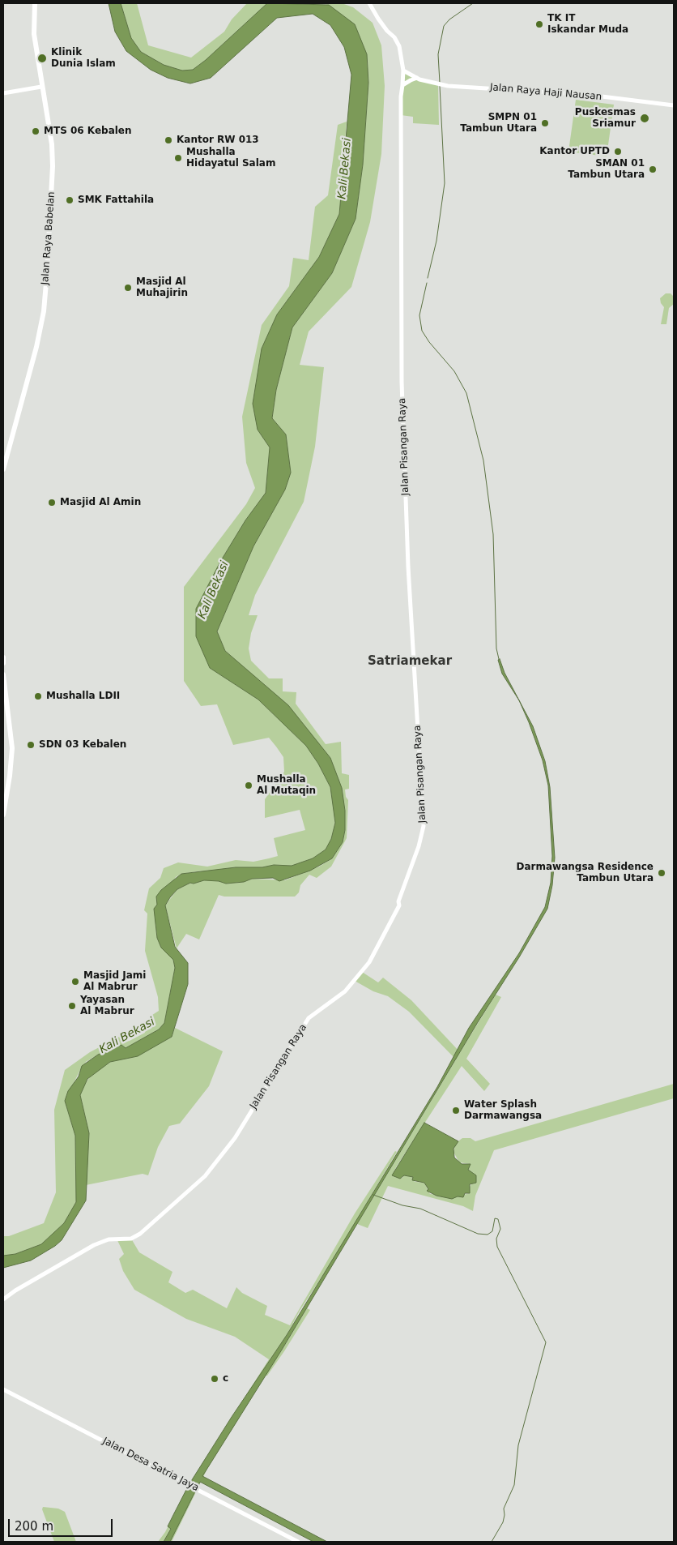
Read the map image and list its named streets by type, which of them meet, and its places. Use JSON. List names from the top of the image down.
{
  "streets": {
    "main road": ["Jalan Raya Babelan"],
    "street": ["Jalan Raya Haji Nausan", "Jalan Pisangan Raya", "Jalan Desa Satria Jaya"]
  },
  "crossings": [
    ["Jalan Raya Haji Nausan", "Jalan Pisangan Raya"]
  ],
  "districts": ["Satriamekar"],
  "water": ["Kali Bekasi"],
  "places": [
    "TK IT Iskandar Muda",
    "Klinik Dunia Islam",
    "Puskesmas Sriamur",
    "SMPN 01 Tambun Utara",
    "MTS 06 Kebalen",
    "Kantor RW 013",
    "Kantor UPTD",
    "Mushalla Hidayatul Salam",
    "SMAN 01 Tambun Utara",
    "SMK Fattahila",
    "Masjid Al Muhajirin",
    "Masjid Al Amin",
    "Mushalla LDII",
    "SDN 03 Kebalen",
    "Mushalla Al Mutaqin",
    "Darmawangsa Residence Tambun Utara",
    "Masjid Jami Al Mabrur",
    "Yayasan Al Mabrur",
    "Water Splash Darmawangsa",
    "c"
  ],
  "scale_bar": "200 m"
}
